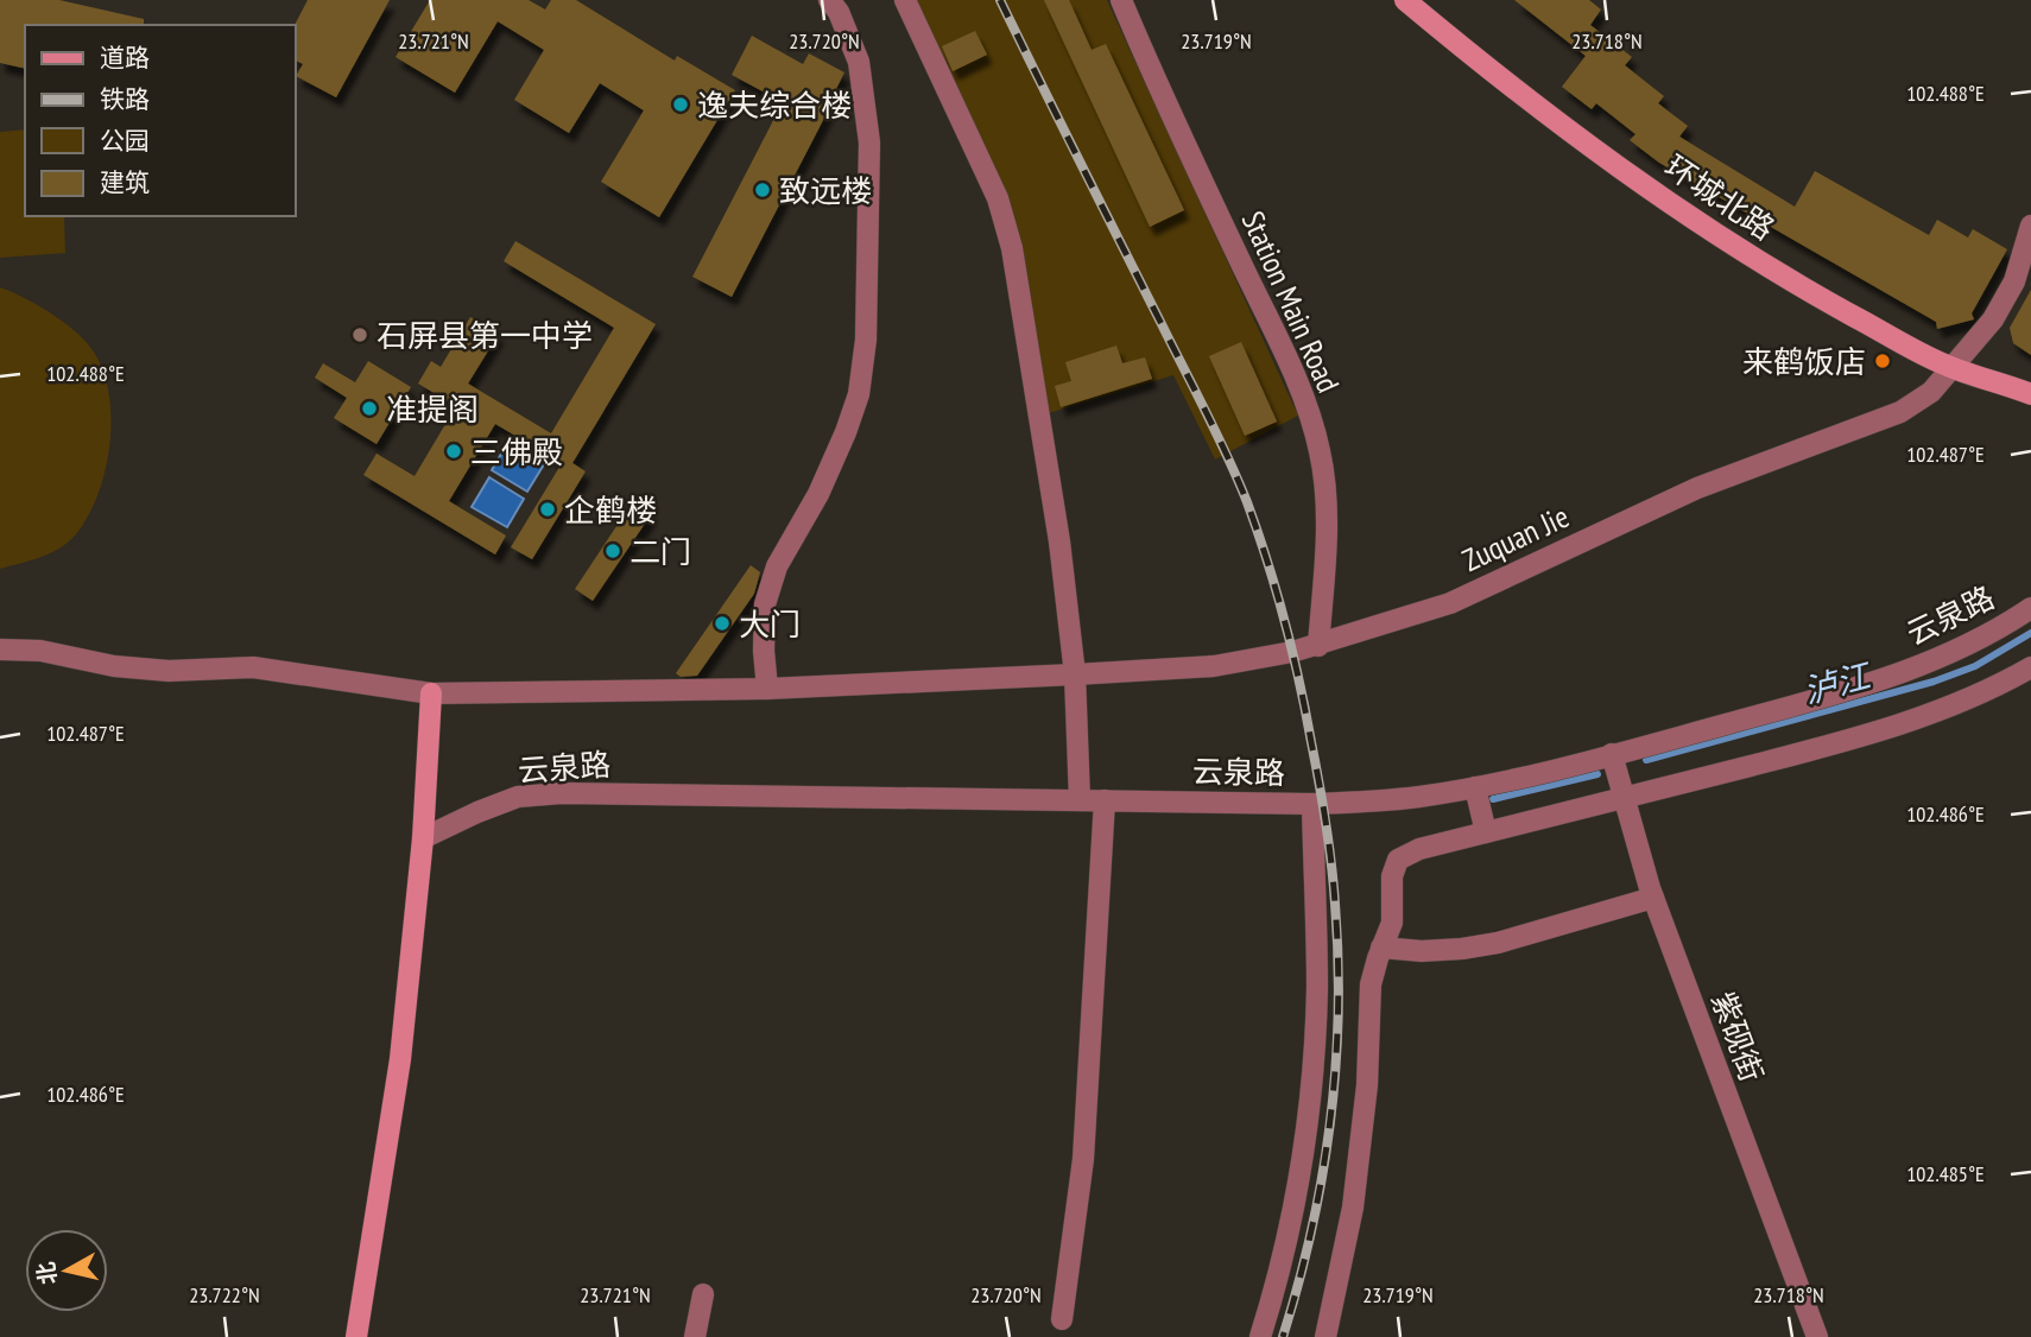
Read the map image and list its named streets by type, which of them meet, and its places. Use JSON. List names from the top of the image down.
{
  "streets": {
    "street": [
      "环城北路",
      "Station Main Road",
      "Zuquan Jie",
      "云泉路",
      "紫砚街"
    ]
  },
  "crossings": [
    ["环城北路", "Zuquan Jie"],
    ["Station Main Road", "Zuquan Jie"],
    ["云泉路", "紫砚街"]
  ],
  "water": ["泸江"],
  "places": [
    "逸夫综合楼",
    "致远楼",
    "石屏县第一中学",
    "来鹤饭店",
    "准提阁",
    "三佛殿",
    "企鹤楼",
    "二门",
    "大门"
  ],
  "legend": [
    "道路",
    "铁路",
    "公园",
    "建筑"
  ],
  "north": "left",
  "coordinates": [
    "23.721°N",
    "23.720°N",
    "23.719°N",
    "23.718°N",
    "102.488°E",
    "102.487°E",
    "102.486°E",
    "102.485°E",
    "23.722°N"
  ]
}
